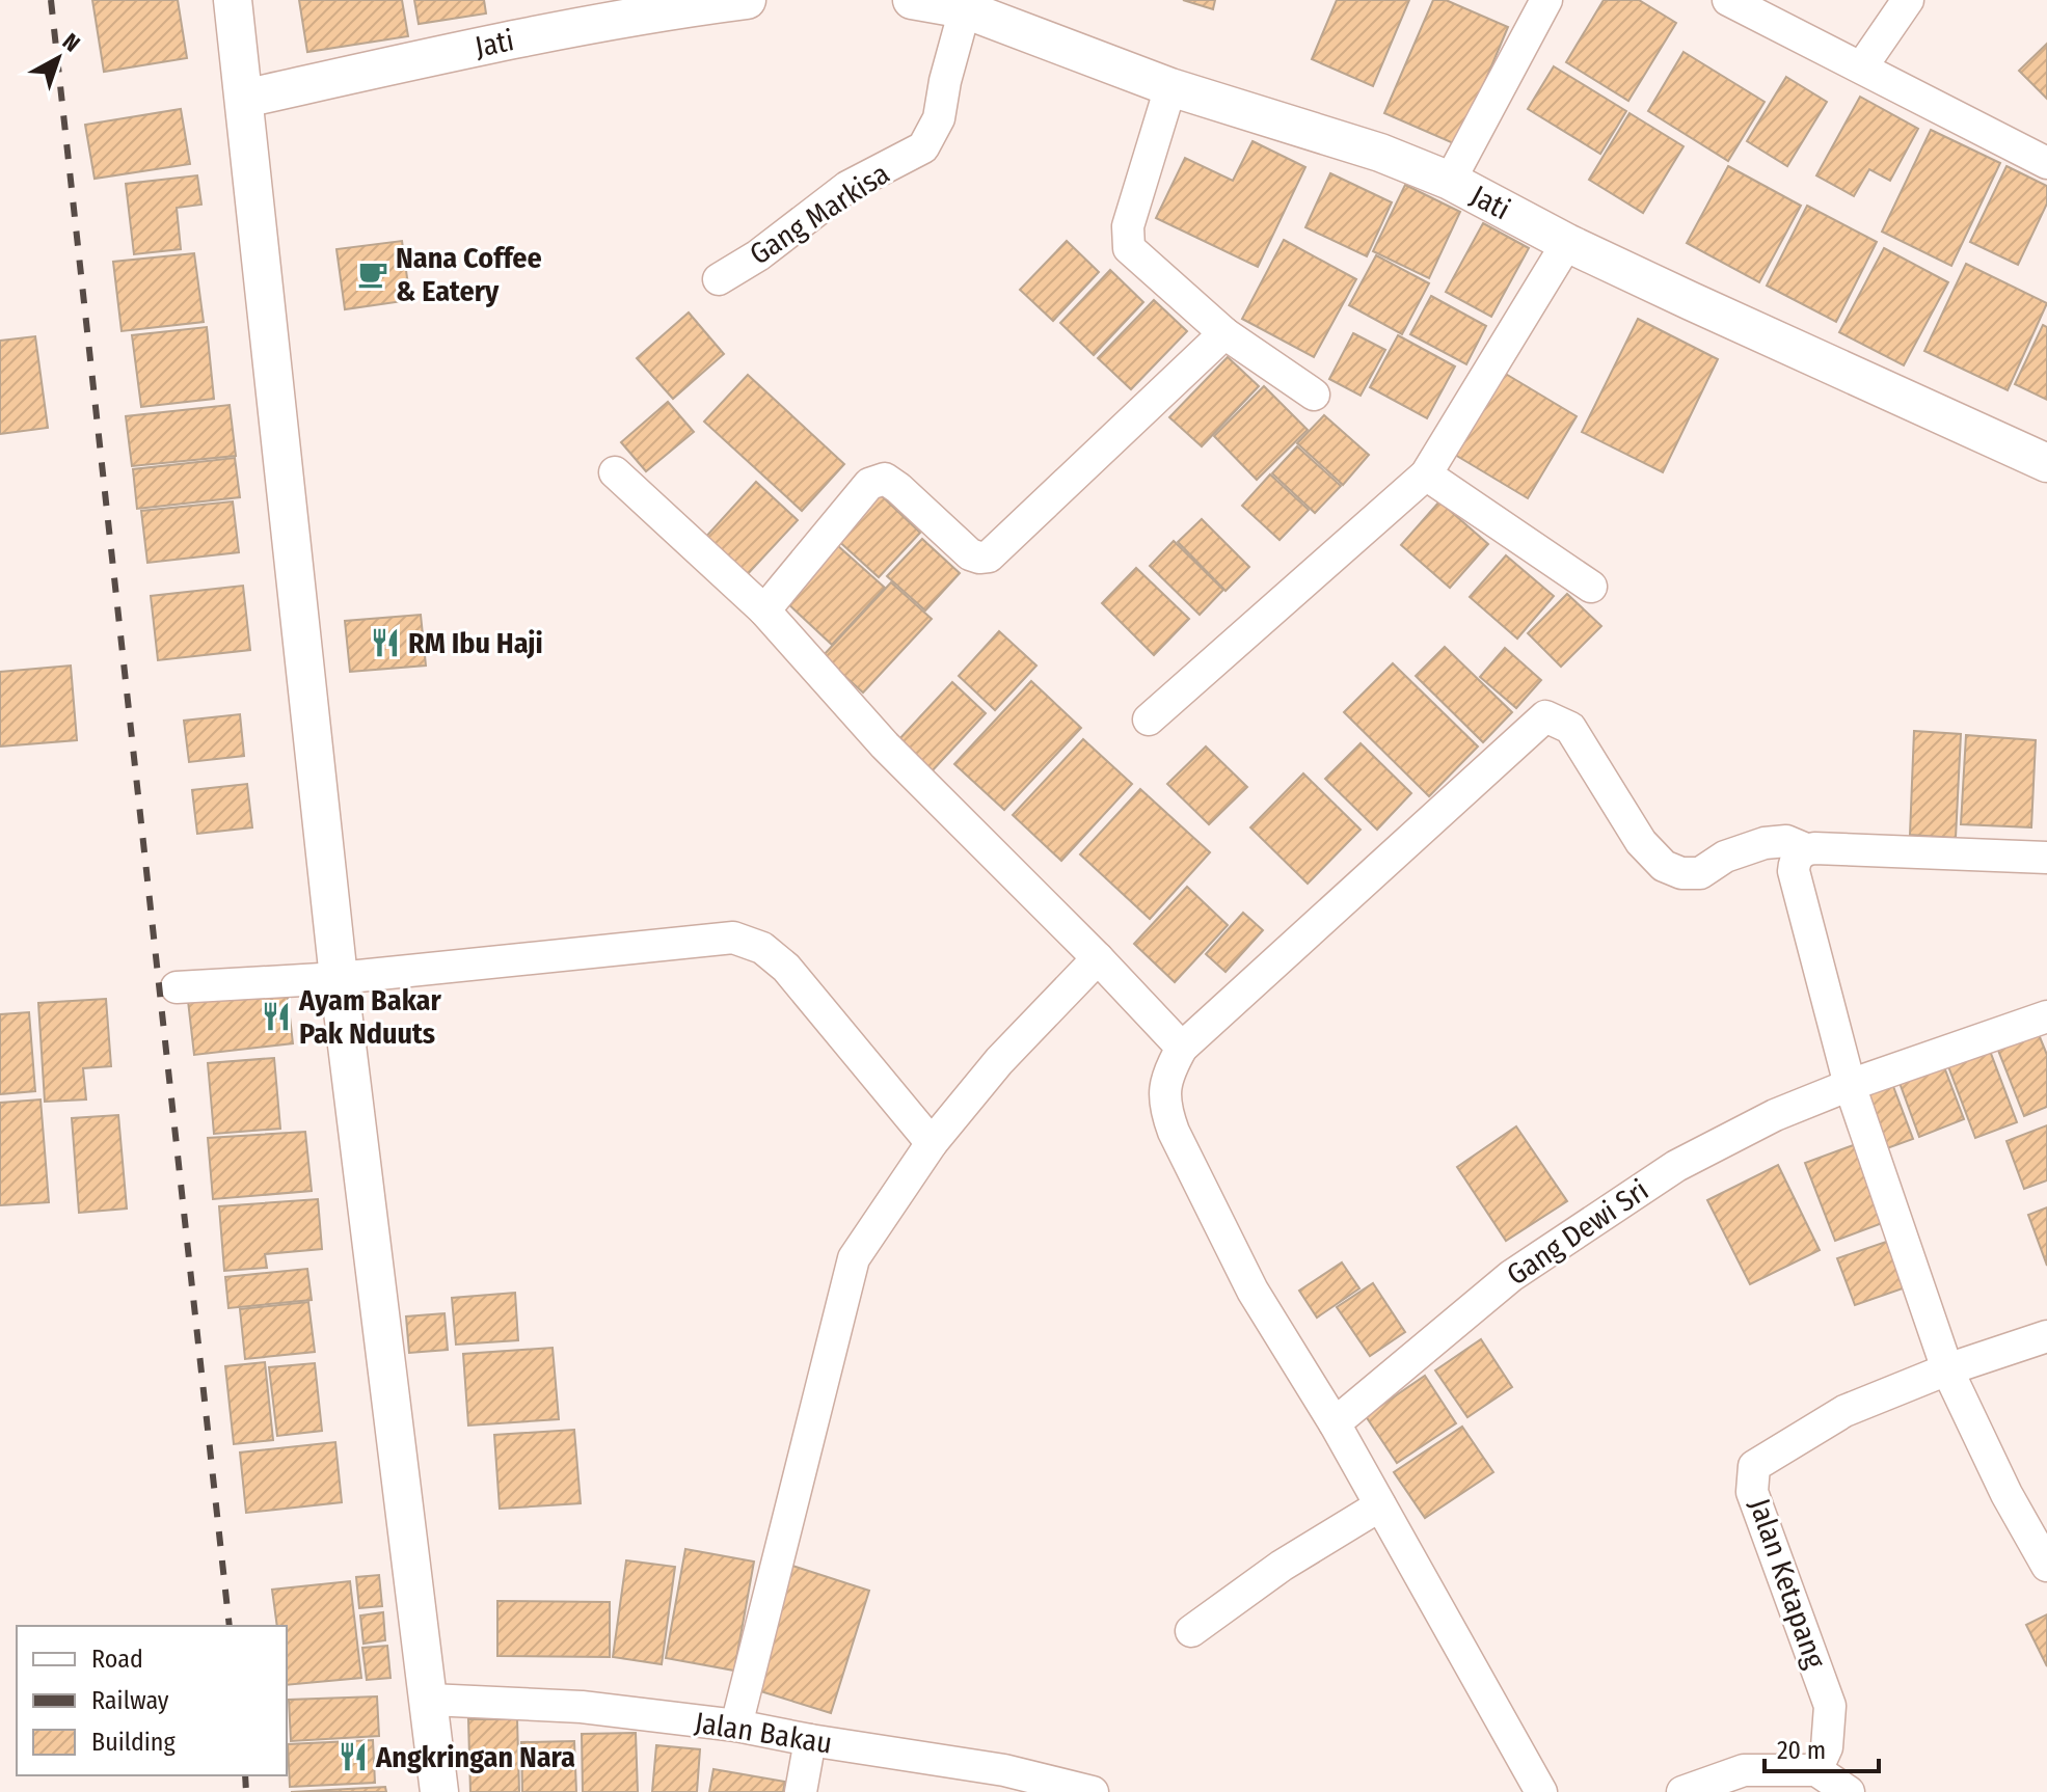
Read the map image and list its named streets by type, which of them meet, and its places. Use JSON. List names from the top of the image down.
{
  "streets": {
    "street": [
      "Jati",
      "Gang Markisa",
      "Gang Dewi Sri",
      "Jalan Ketapang",
      "Jalan Bakau"
    ]
  },
  "crossings": [
    ["Jati", "Gang Markisa"]
  ],
  "places": {
    "cafe": ["Nana Coffee & Eatery"],
    "restaurant": ["RM Ibu Haji", "Ayam Bakar Pak Nduuts", "Angkringan Nara"]
  },
  "legend": ["Road", "Railway", "Building"],
  "scale_bar": "20 m",
  "north": "top right"
}
